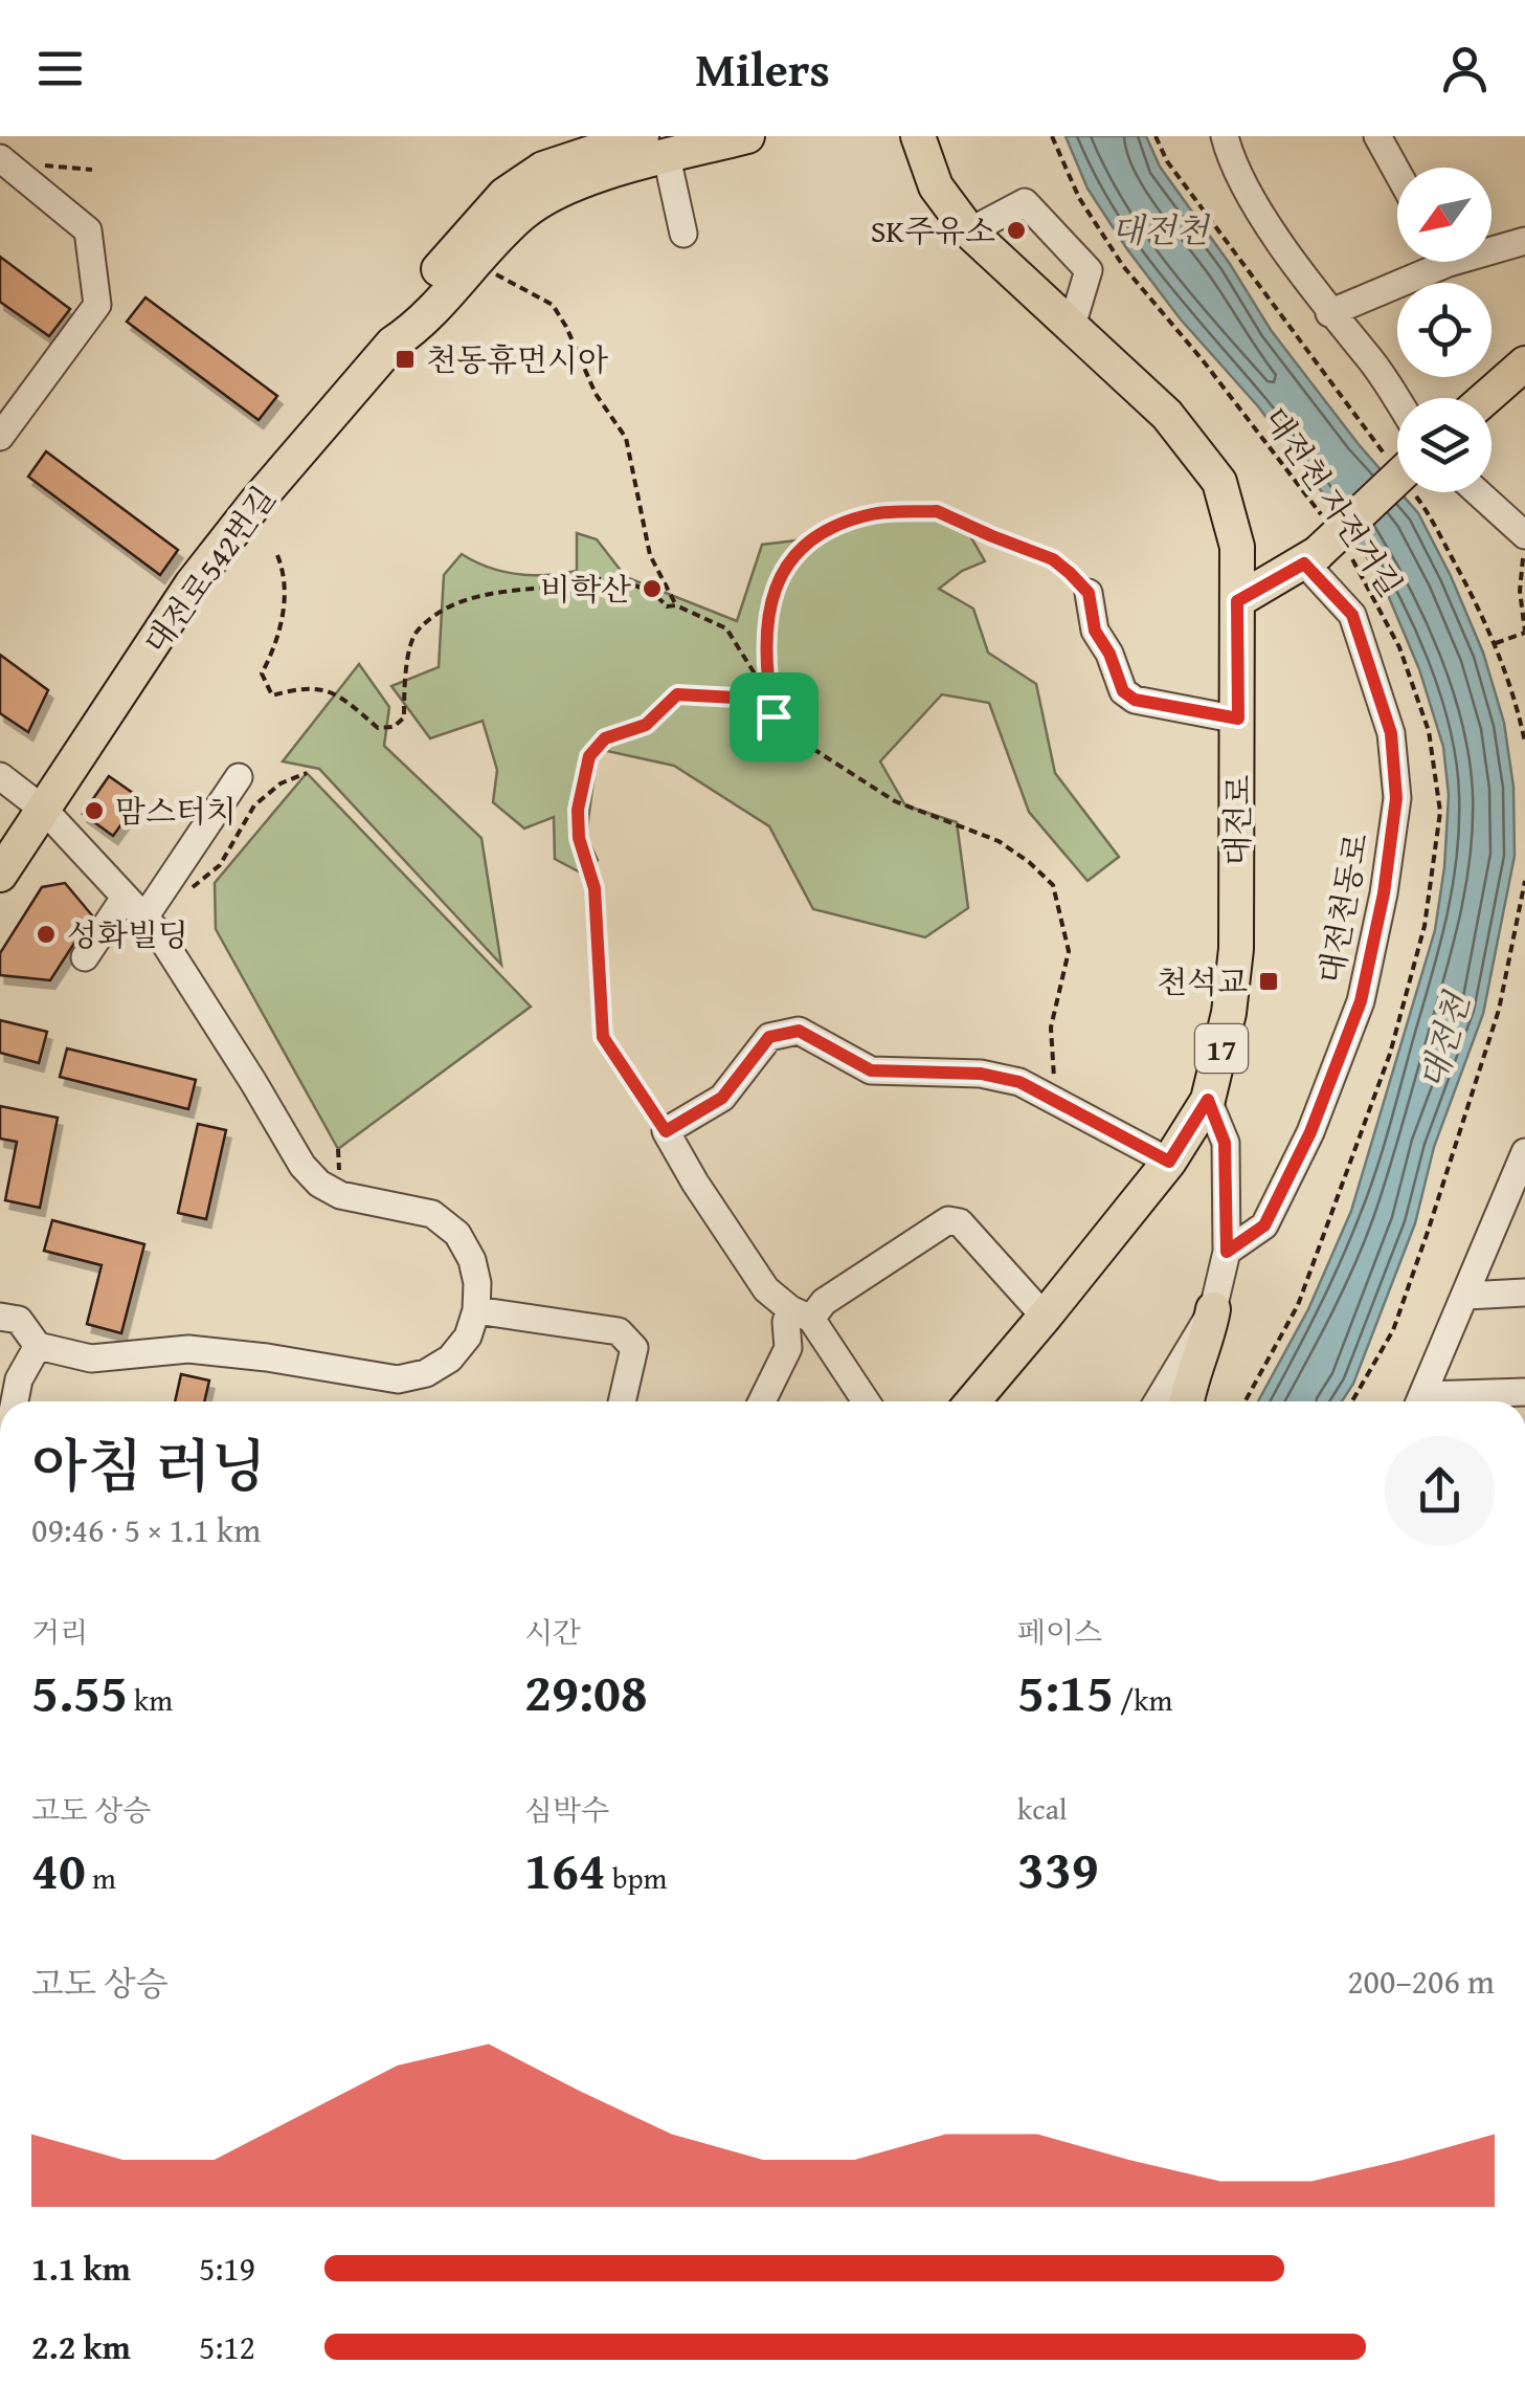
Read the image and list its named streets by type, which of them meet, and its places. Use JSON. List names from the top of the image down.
{
  "streets": {
    "main road": ["대전로542번길", "대전로", "17"],
    "street": ["대전천동로"],
    "path": ["대전천 자전거길"]
  },
  "crossings": [
    ["대전천 자전거길", "대전천동로"]
  ],
  "water": ["대전천"],
  "places": {
    "other": [
      "SK주유소",
      "비학산",
      "맘스터치",
      "성화빌딩"
    ],
    "transit": ["천동휴먼시아", "천석교"]
  },
  "north": "bottom left",
  "page": {
    "header": "Milers",
    "heading": ["아침 러닝", "09:46 · 5 × 1.1 km"],
    "stats": [
      ["거리", "5.55 km"],
      ["시간", "29:08"],
      ["페이스", "5:15 /km"],
      ["고도 상승", "40 m"],
      ["심박수", "164 bpm"],
      ["kcal", "339"]
    ],
    "chart": ["고도 상승", "200–206 m"],
    "list": [
      {
        "name": "1.1 km",
        "note": "5:19"
      },
      {
        "name": "2.2 km",
        "note": "5:12"
      }
    ]
  }
}
